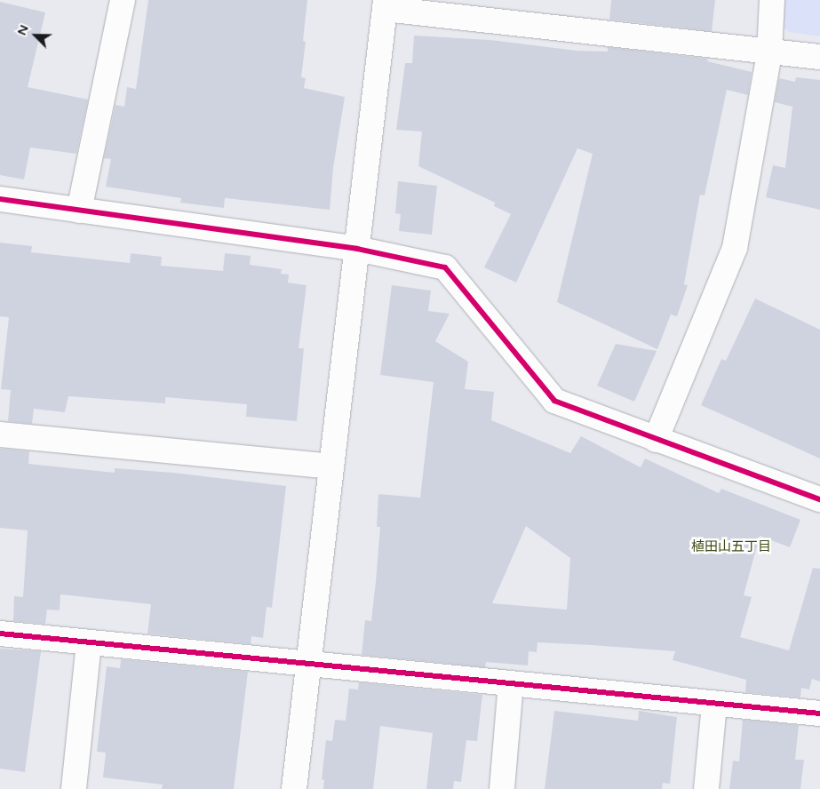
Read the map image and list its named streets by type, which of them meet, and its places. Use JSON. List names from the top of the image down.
{
  "districts": ["植田山五丁目"],
  "north": "top left"
}
